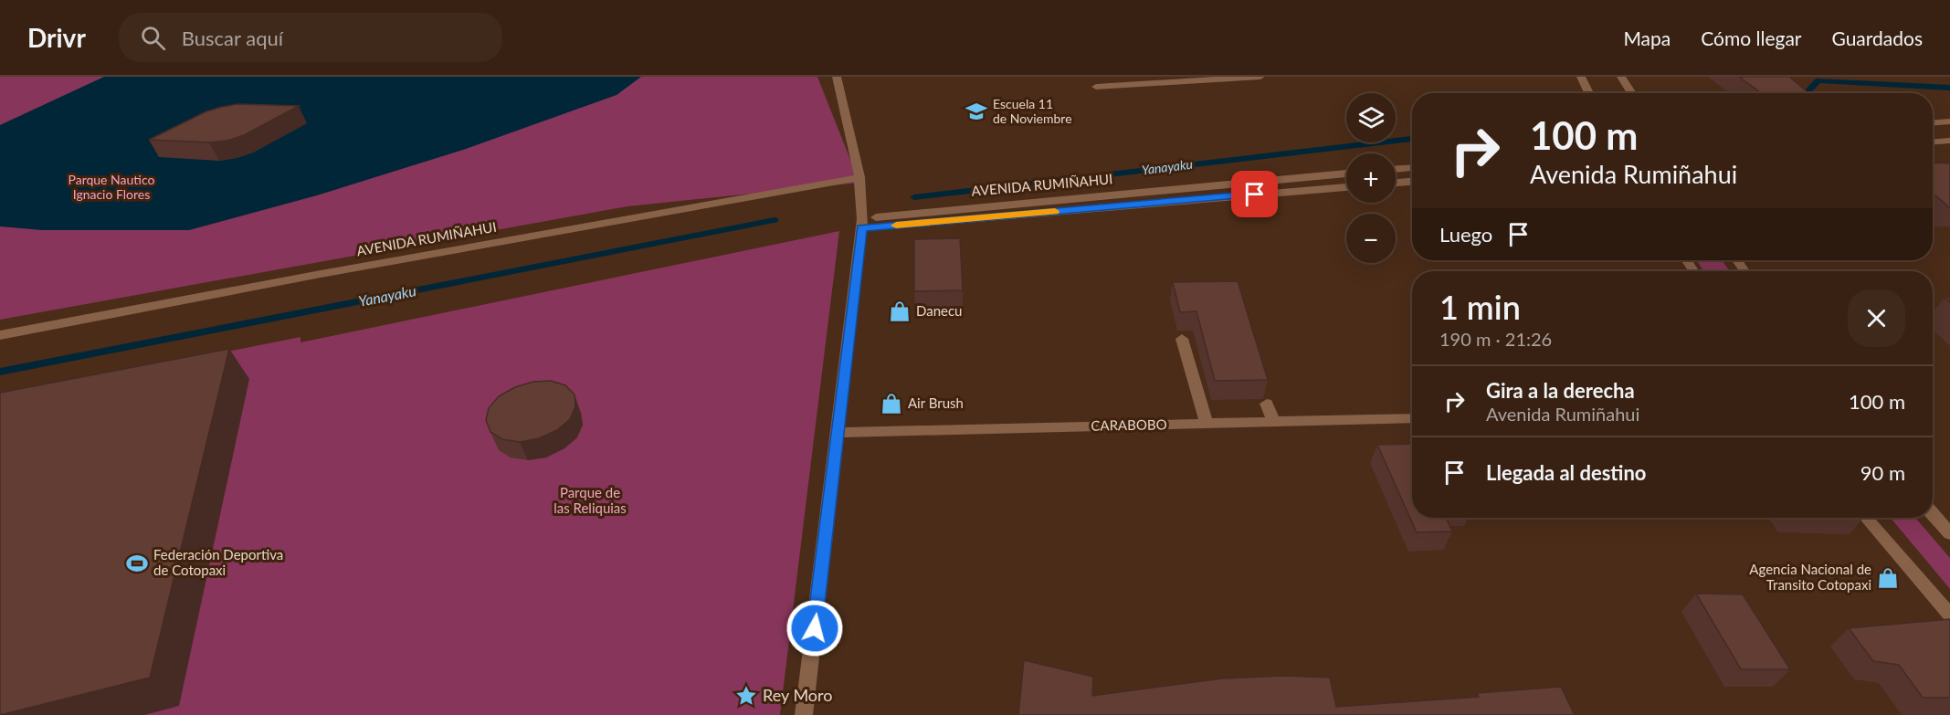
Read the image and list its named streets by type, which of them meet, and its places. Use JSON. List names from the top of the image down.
{
  "streets": {
    "street": ["AVENIDA RUMIÑAHUI", "CARABOBO"]
  },
  "water": ["Yanayaku"],
  "parks": ["Parque Nautico Ignacio Flores", "Parque de las Reliquias"],
  "places": {
    "school or university": ["Escuela 11 de Noviembre"],
    "shop": ["Danecu", "Air Brush", "Agencia Nacional de Transito Cotopaxi"],
    "sports": ["Federación Deportiva de Cotopaxi"],
    "place": ["Rey Moro"]
  },
  "page": {
    "header": "Drivr",
    "search": "Buscar aquí",
    "nav": ["Mapa", "Cómo llegar", "Guardados"],
    "map_buttons": ["+", "−"],
    "turn": ["100 m", "Avenida Rumiñahui"],
    "then": "Luego",
    "heading": ["1 min", "190 m · 21:26"],
    "list": [
      {
        "name": "Gira a la derecha",
        "note": "Avenida Rumiñahui",
        "value": "100 m"
      },
      {
        "name": "Llegada al destino",
        "value": "90 m"
      }
    ]
  }
}
